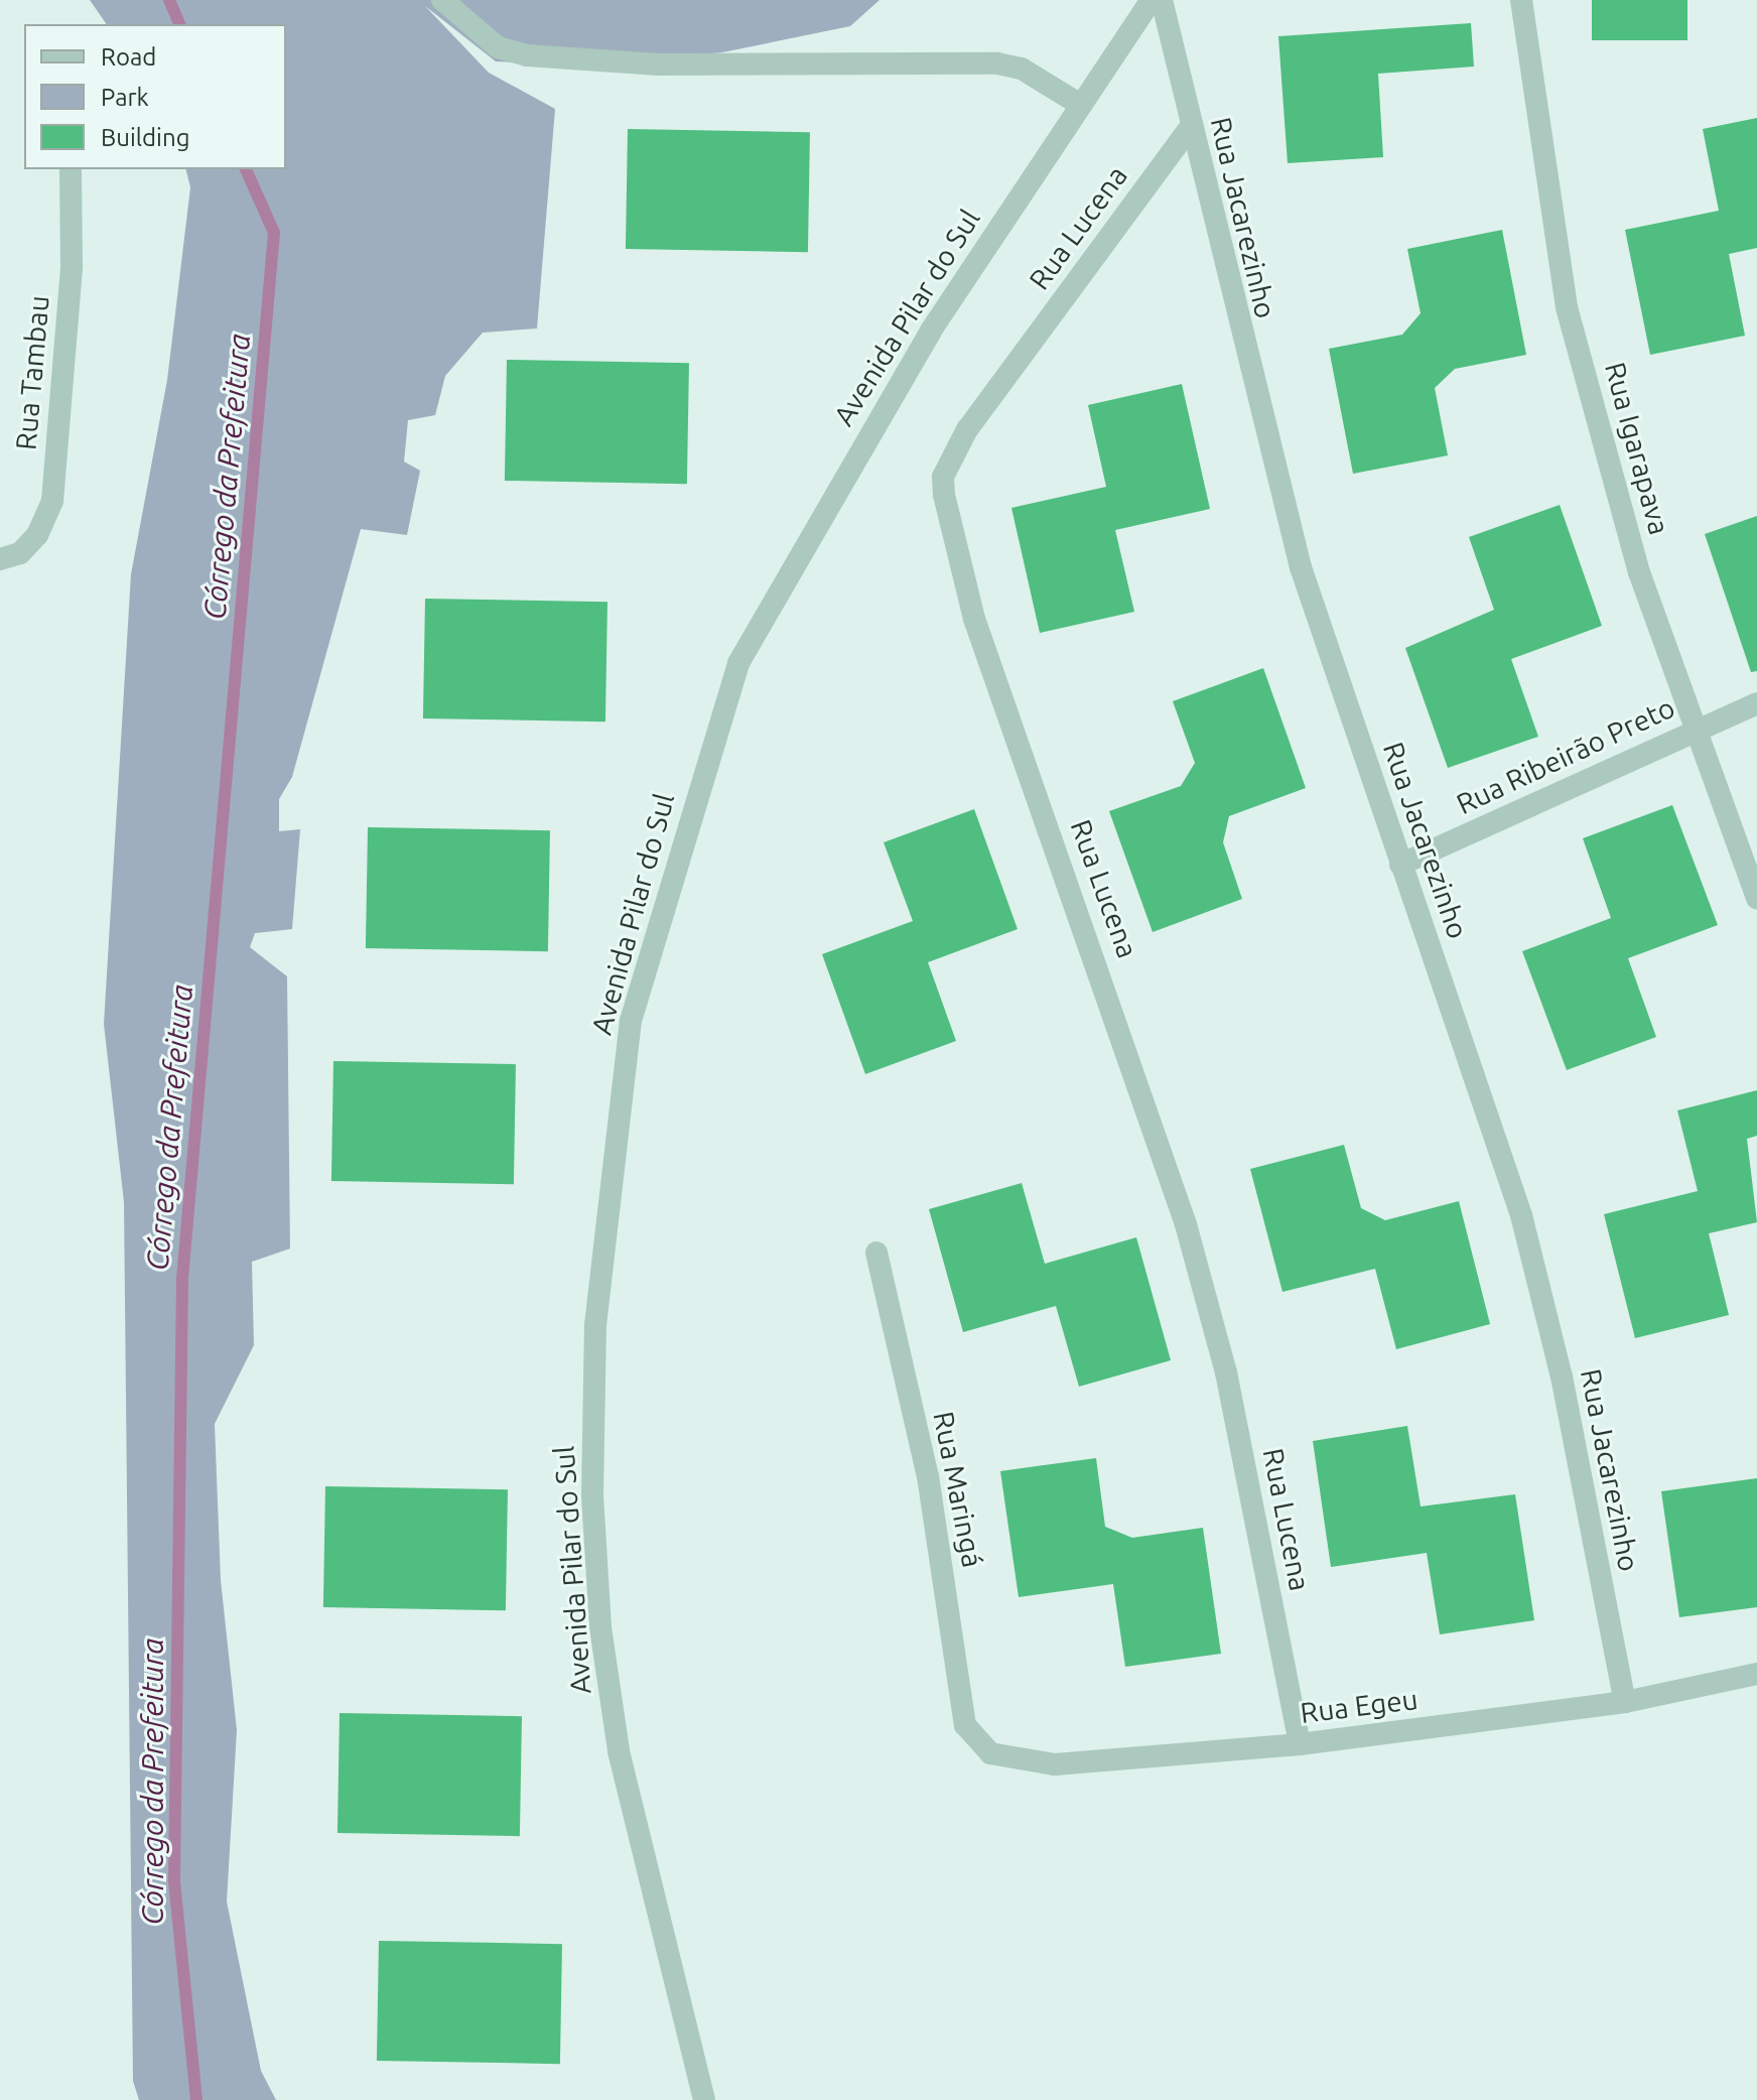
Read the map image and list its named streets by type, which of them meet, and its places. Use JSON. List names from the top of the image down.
{
  "streets": {
    "street": [
      "Rua Jacarezinho",
      "Rua Lucena",
      "Avenida Pilar do Sul",
      "Rua Tambau",
      "Rua Igarapava",
      "Rua Ribeirão Preto",
      "Rua Maringá",
      "Rua Egeu"
    ]
  },
  "crossings": [
    ["Rua Jacarezinho", "Rua Lucena"],
    ["Rua Jacarezinho", "Rua Ribeirão Preto"],
    ["Rua Jacarezinho", "Rua Egeu"],
    ["Rua Lucena", "Rua Egeu"],
    ["Rua Igarapava", "Rua Ribeirão Preto"],
    ["Rua Maringá", "Rua Egeu"]
  ],
  "water": ["Córrego da Prefeitura"],
  "legend": ["Road", "Park", "Building"]
}
